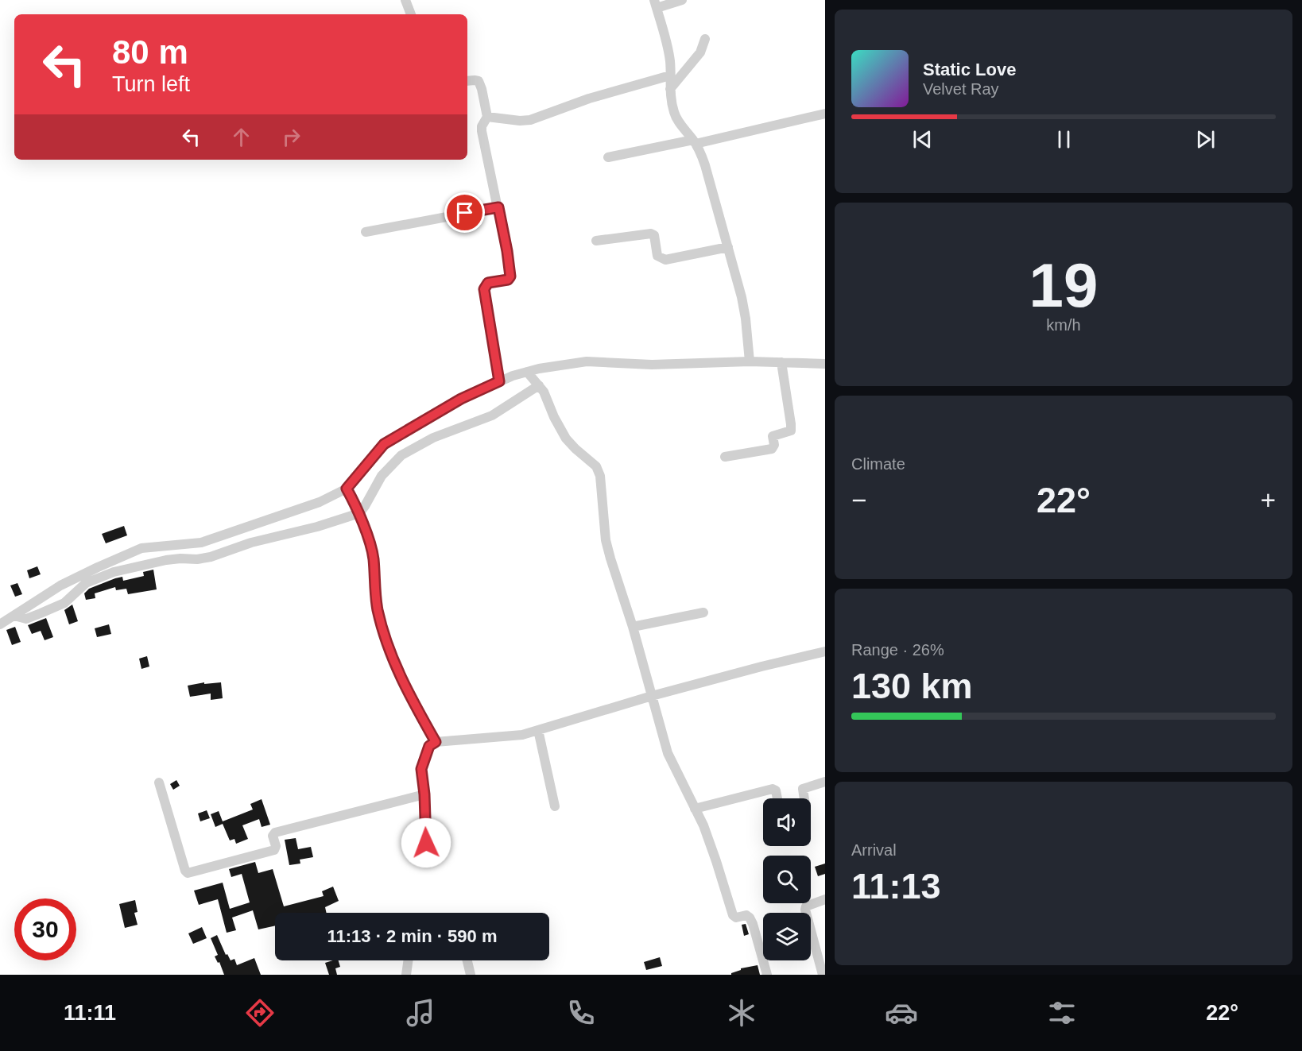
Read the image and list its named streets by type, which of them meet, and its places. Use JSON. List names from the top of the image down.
{
  "page": {
    "turn": ["80 m", "Turn left"],
    "song": ["Static Love", "Velvet Ray"],
    "tile": [
      ["19", "km/h"],
      "Climate",
      ["Range · 26%", "130 km"],
      ["Arrival", "11:13"]
    ],
    "heat": ["−", "22°", "+"],
    "limit": "30",
    "trip": "11:13 · 2 min · 590 m",
    "tabs": ["11:11", "22°"]
  }
}
